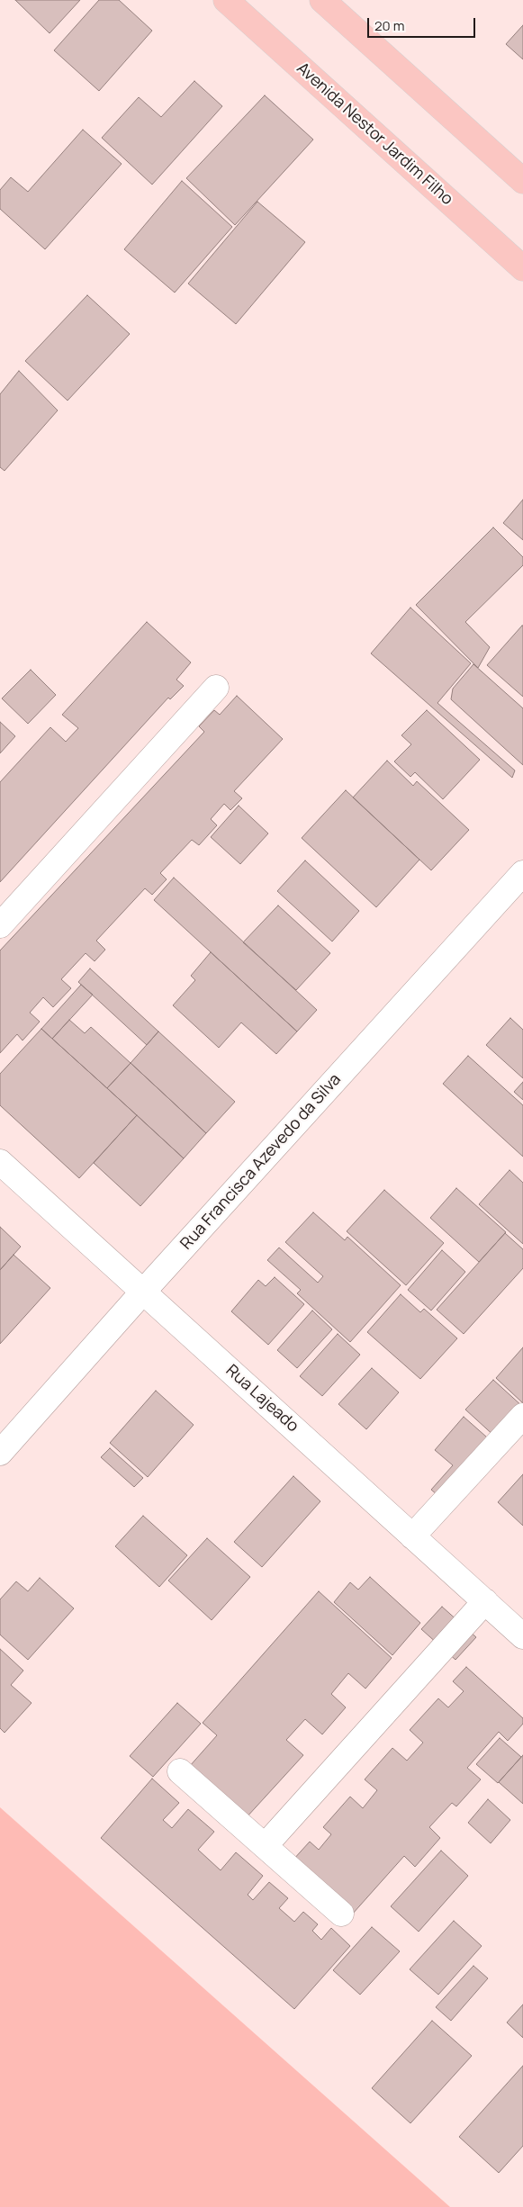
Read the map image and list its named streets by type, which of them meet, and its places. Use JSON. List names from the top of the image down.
{
  "streets": {
    "main road": ["Avenida Nestor Jardim Filho"],
    "street": ["Rua Francisca Azevedo da Silva", "Rua Lajeado"]
  },
  "crossings": [
    ["Rua Francisca Azevedo da Silva", "Rua Lajeado"]
  ],
  "scale_bar": "20 m"
}
